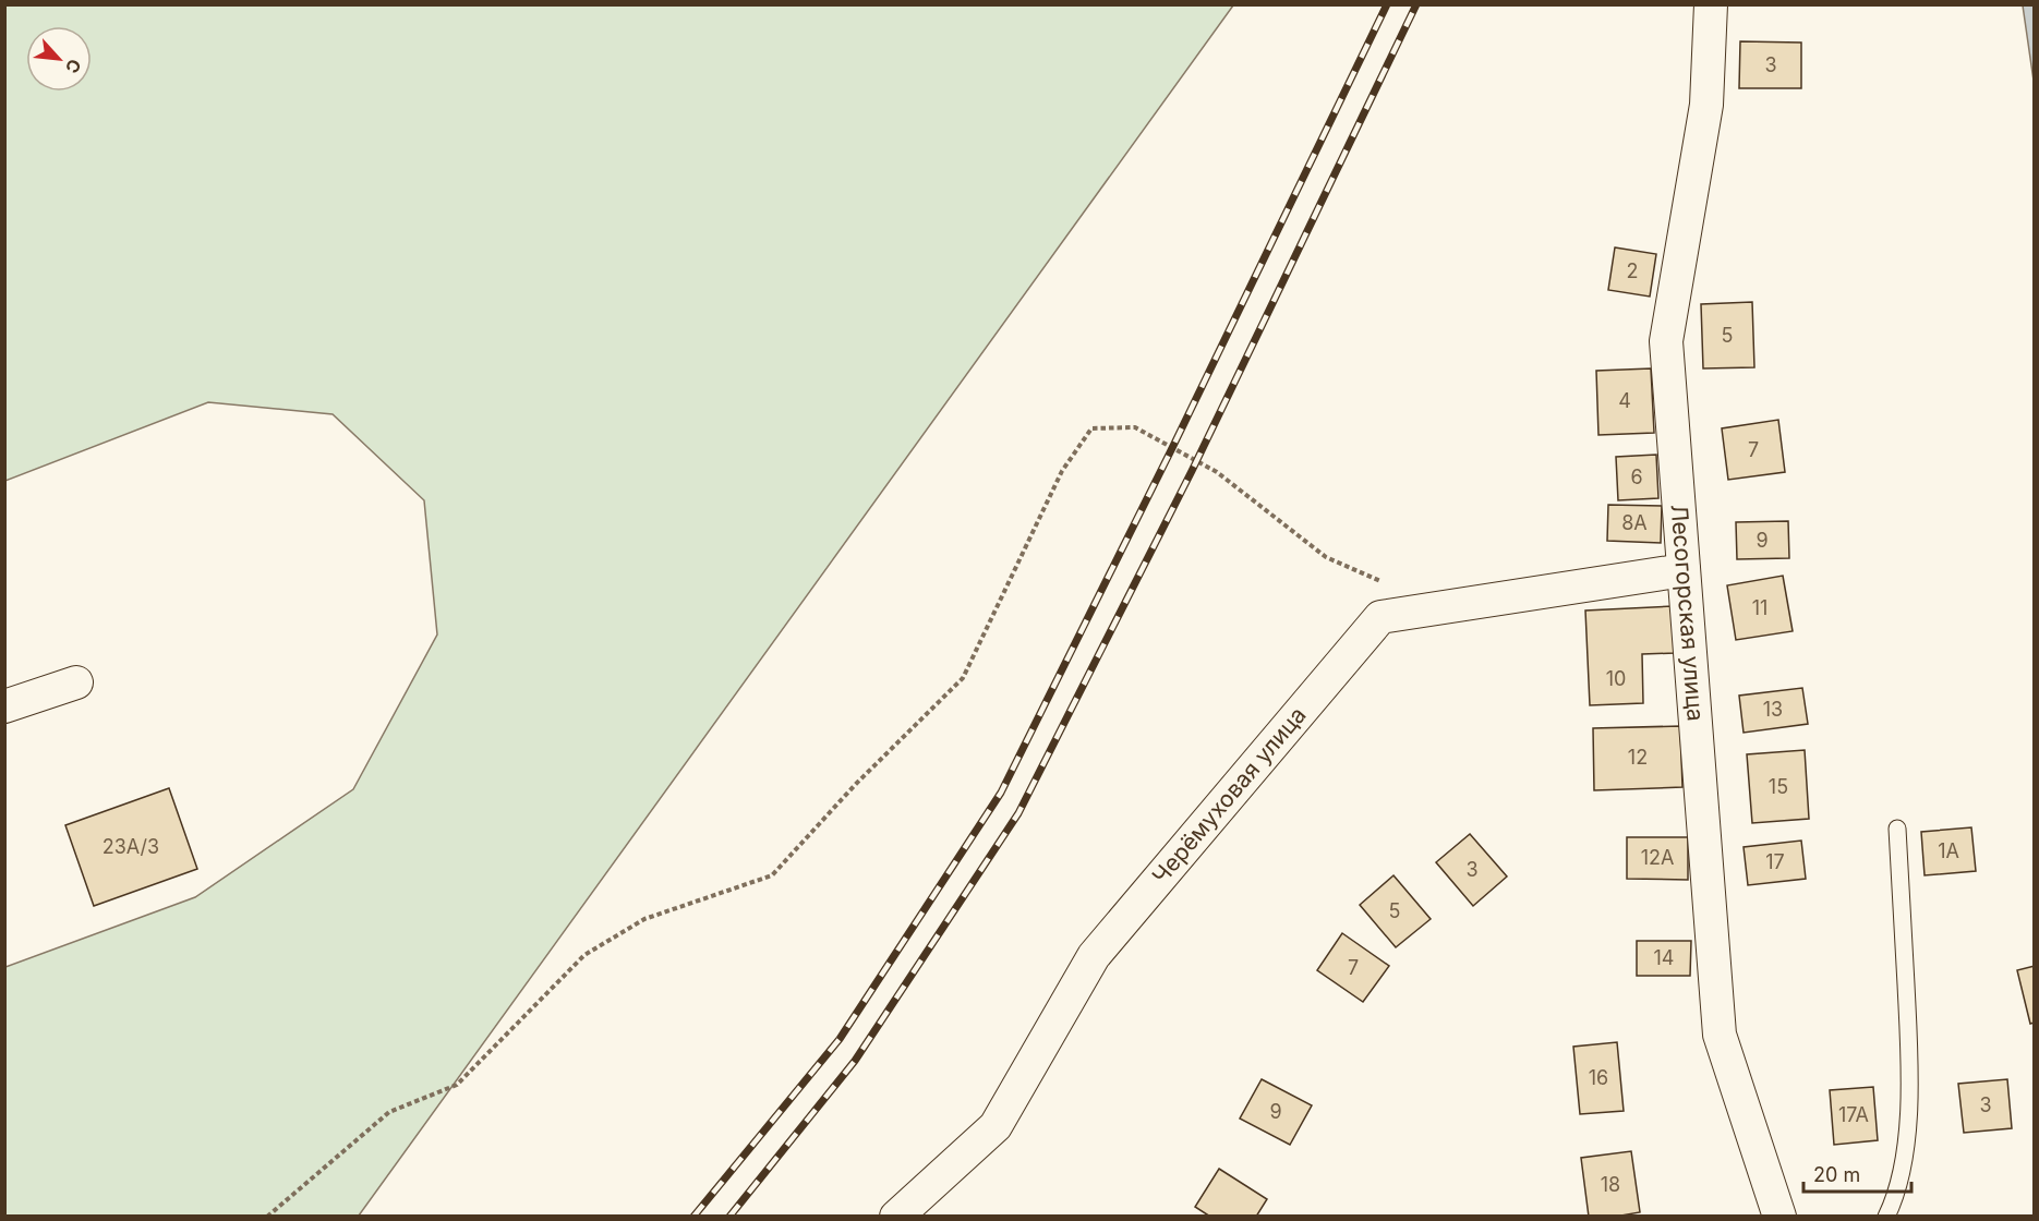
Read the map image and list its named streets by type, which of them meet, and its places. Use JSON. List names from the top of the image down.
{
  "streets": {
    "street": ["Лесогорская улица", "Черёмуховая улица"]
  },
  "crossings": [
    ["Лесогорская улица", "Черёмуховая улица"]
  ],
  "house_numbers": [
    "3",
    "2",
    "5",
    "4",
    "7",
    "6",
    "8А",
    "9",
    "11",
    "10",
    "13",
    "12",
    "15",
    "23А/3",
    "1А",
    "12А",
    "17",
    "3",
    "5",
    "14",
    "7",
    "16",
    "3",
    "9",
    "17А",
    "18"
  ],
  "scale_bar": "20 m",
  "north": "bottom right"
}
